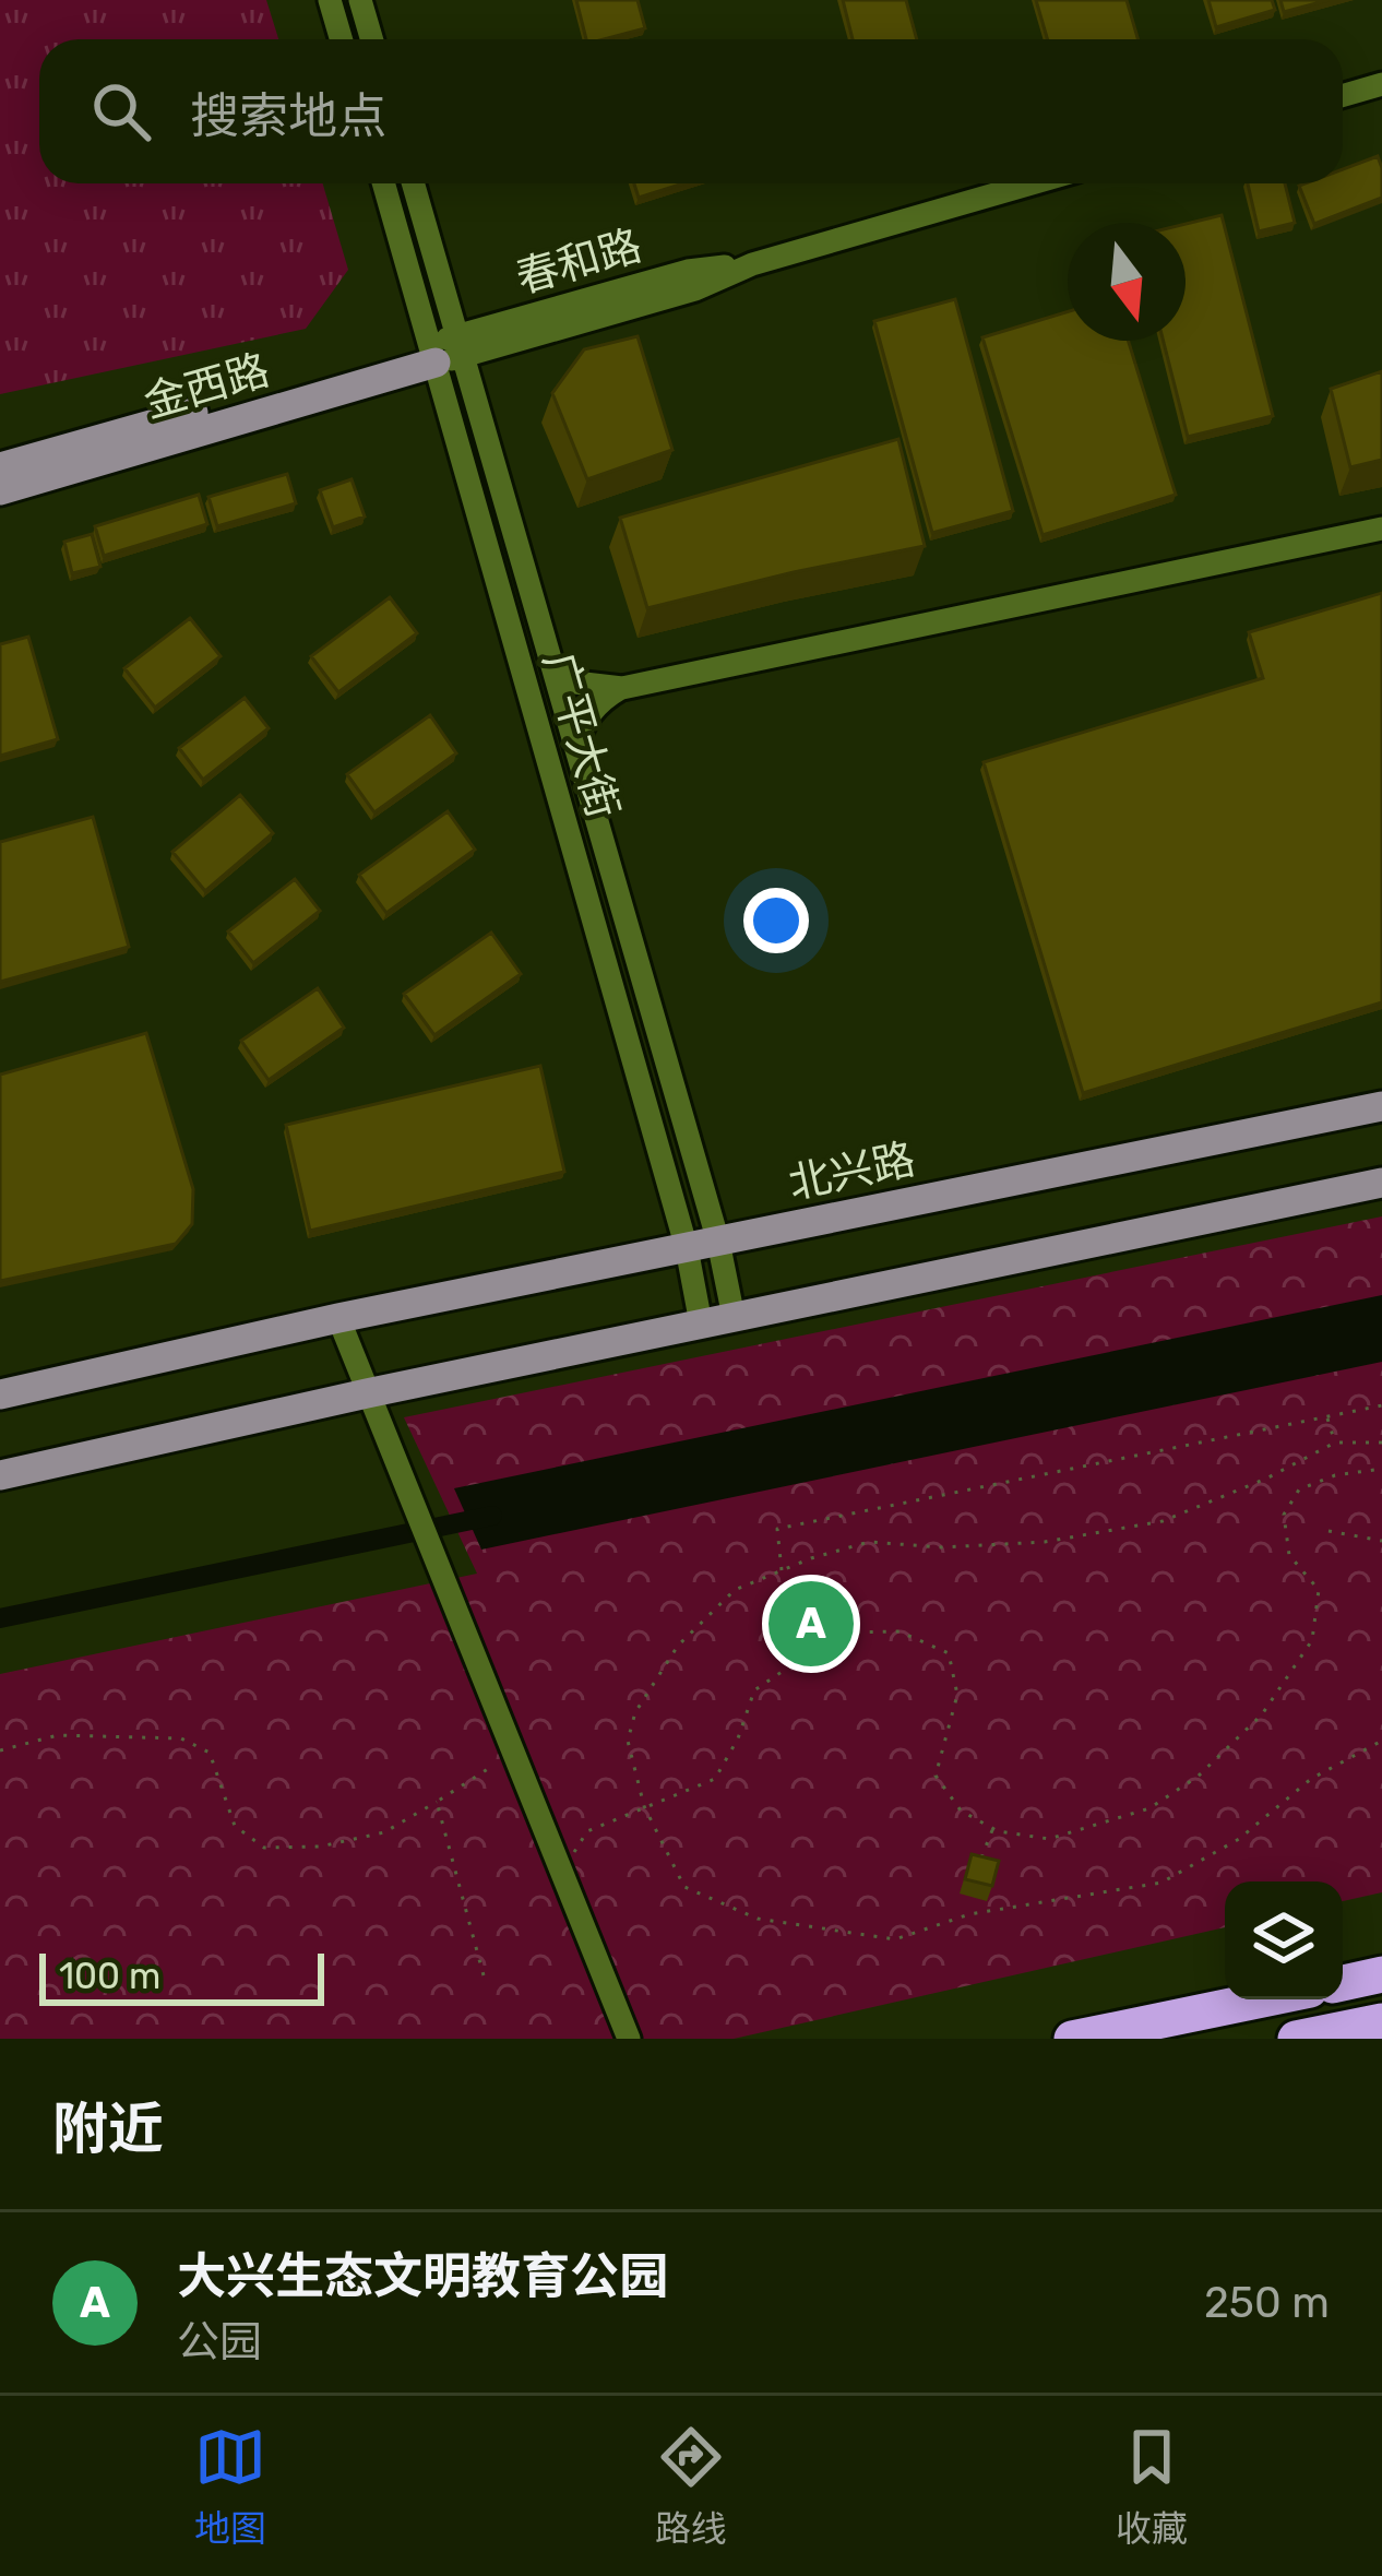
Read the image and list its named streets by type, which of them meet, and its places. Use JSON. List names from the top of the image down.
{
  "streets": {
    "main road": ["金西路", "北兴路"],
    "street": ["春和路", "广平大街"]
  },
  "crossings": [
    ["春和路", "金西路"],
    ["春和路", "广平大街"],
    ["金西路", "广平大街"],
    ["广平大街", "北兴路"]
  ],
  "scale_bar": "100 m",
  "north": "bottom",
  "page": {
    "search": "搜索地点",
    "pins": "A",
    "scale": "100 m",
    "heading": "附近",
    "list": [
      {
        "mark": "A",
        "name": "大兴生态文明教育公园",
        "note": "公园",
        "value": "250 m"
      }
    ],
    "nav": ["地图", "路线", "收藏"]
  }
}
